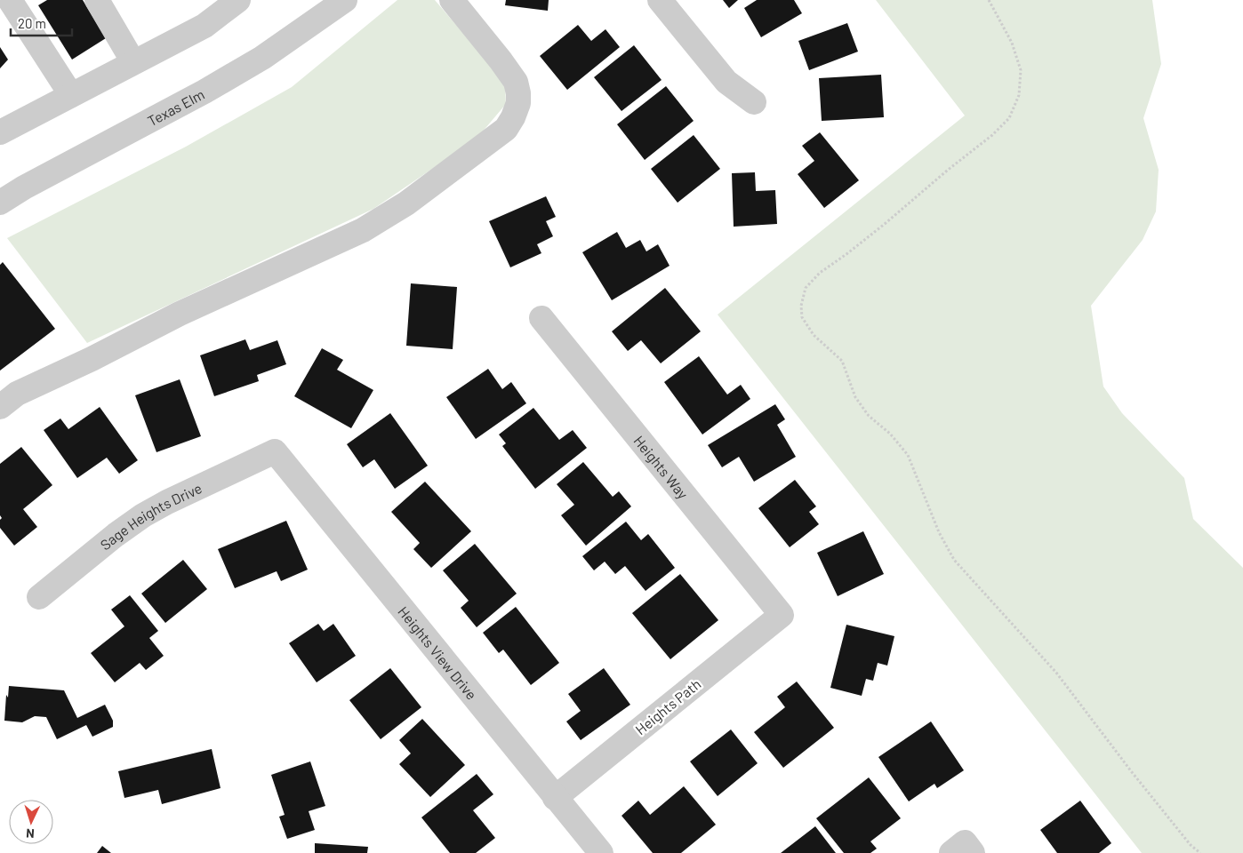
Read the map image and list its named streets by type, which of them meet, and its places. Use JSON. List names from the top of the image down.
{
  "streets": {
    "street": [
      "Texas Elm",
      "Heights Way",
      "Sage Heights Drive",
      "Heights View Drive",
      "Heights Path"
    ]
  },
  "crossings": [
    ["Heights Way", "Heights Path"],
    ["Sage Heights Drive", "Heights View Drive"],
    ["Heights View Drive", "Heights Path"]
  ],
  "scale_bar": "20 m",
  "north": "bottom"
}
